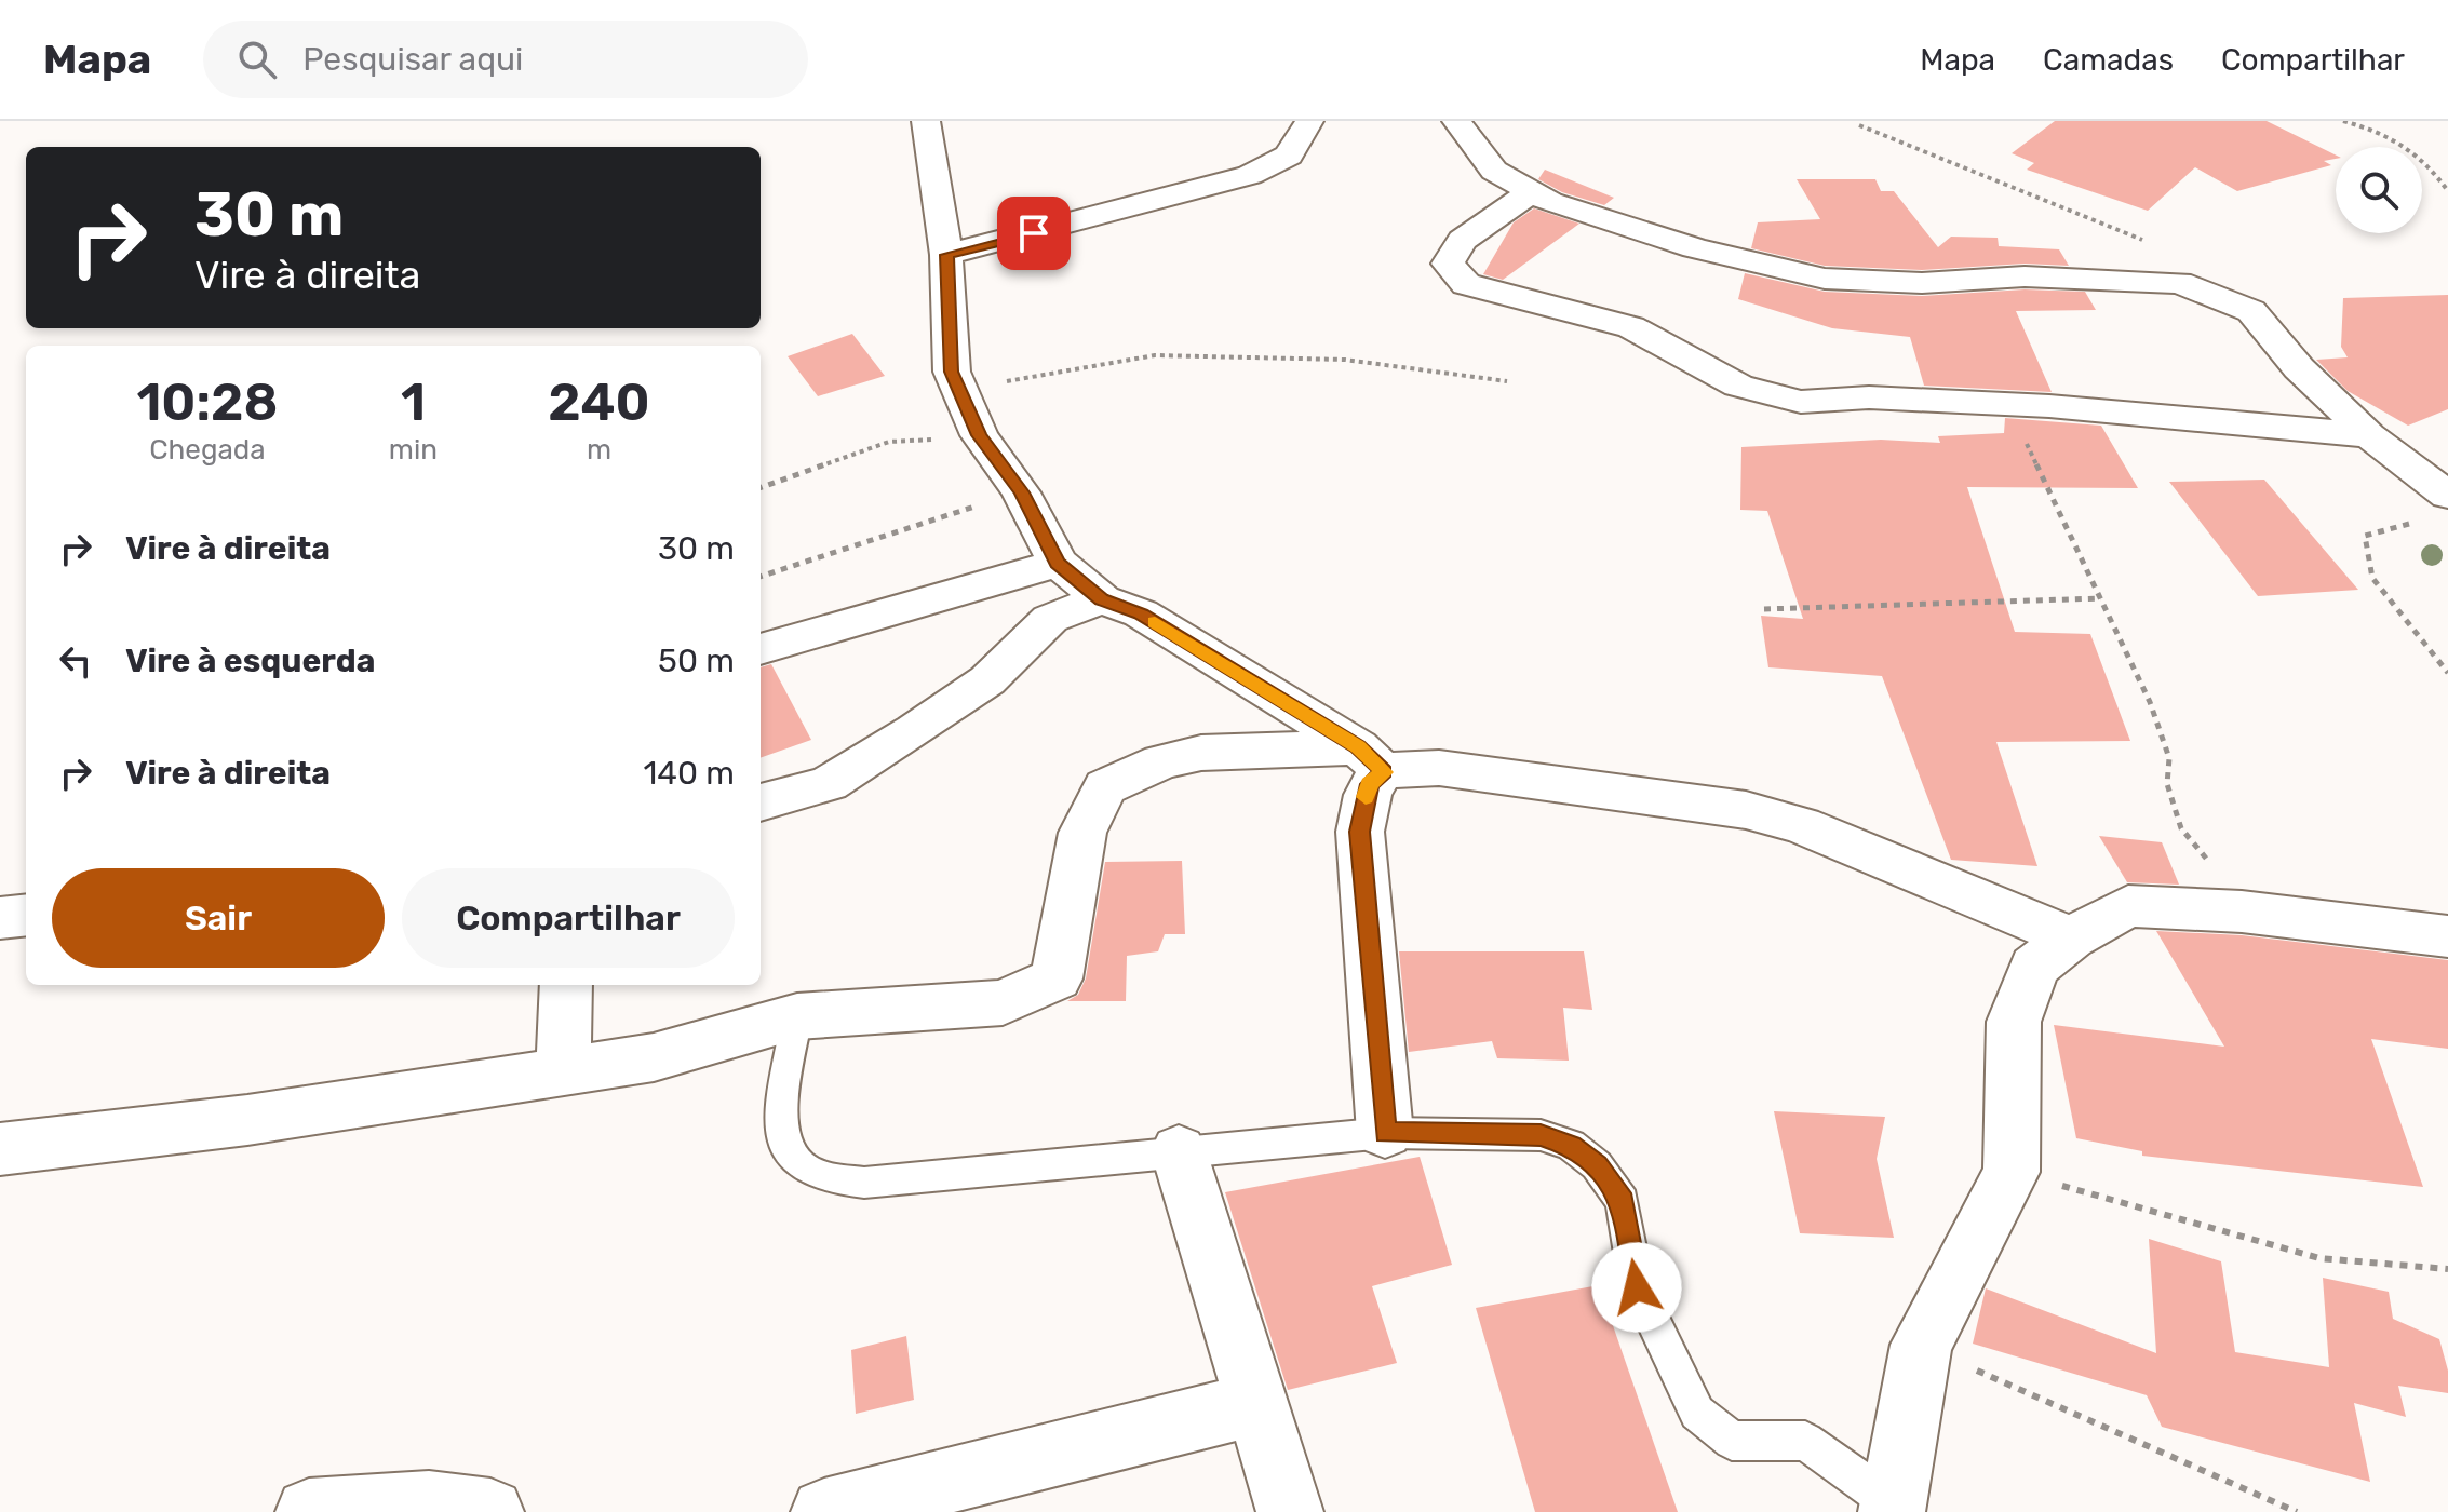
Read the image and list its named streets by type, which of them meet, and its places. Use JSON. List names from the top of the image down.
{
  "page": {
    "header": "Mapa",
    "search": "Pesquisar aqui",
    "nav": ["Mapa", "Camadas", "Compartilhar"],
    "turn": ["30 m", "Vire à direita"],
    "eta": [
      "10:28",
      "Chegada",
      "1",
      "min",
      "240",
      "m"
    ],
    "list": [
      {
        "name": "Vire à direita",
        "value": "30 m"
      },
      {
        "name": "Vire à esquerda",
        "value": "50 m"
      },
      {
        "name": "Vire à direita",
        "value": "140 m"
      }
    ],
    "buttons": ["Sair", "Compartilhar"]
  }
}
